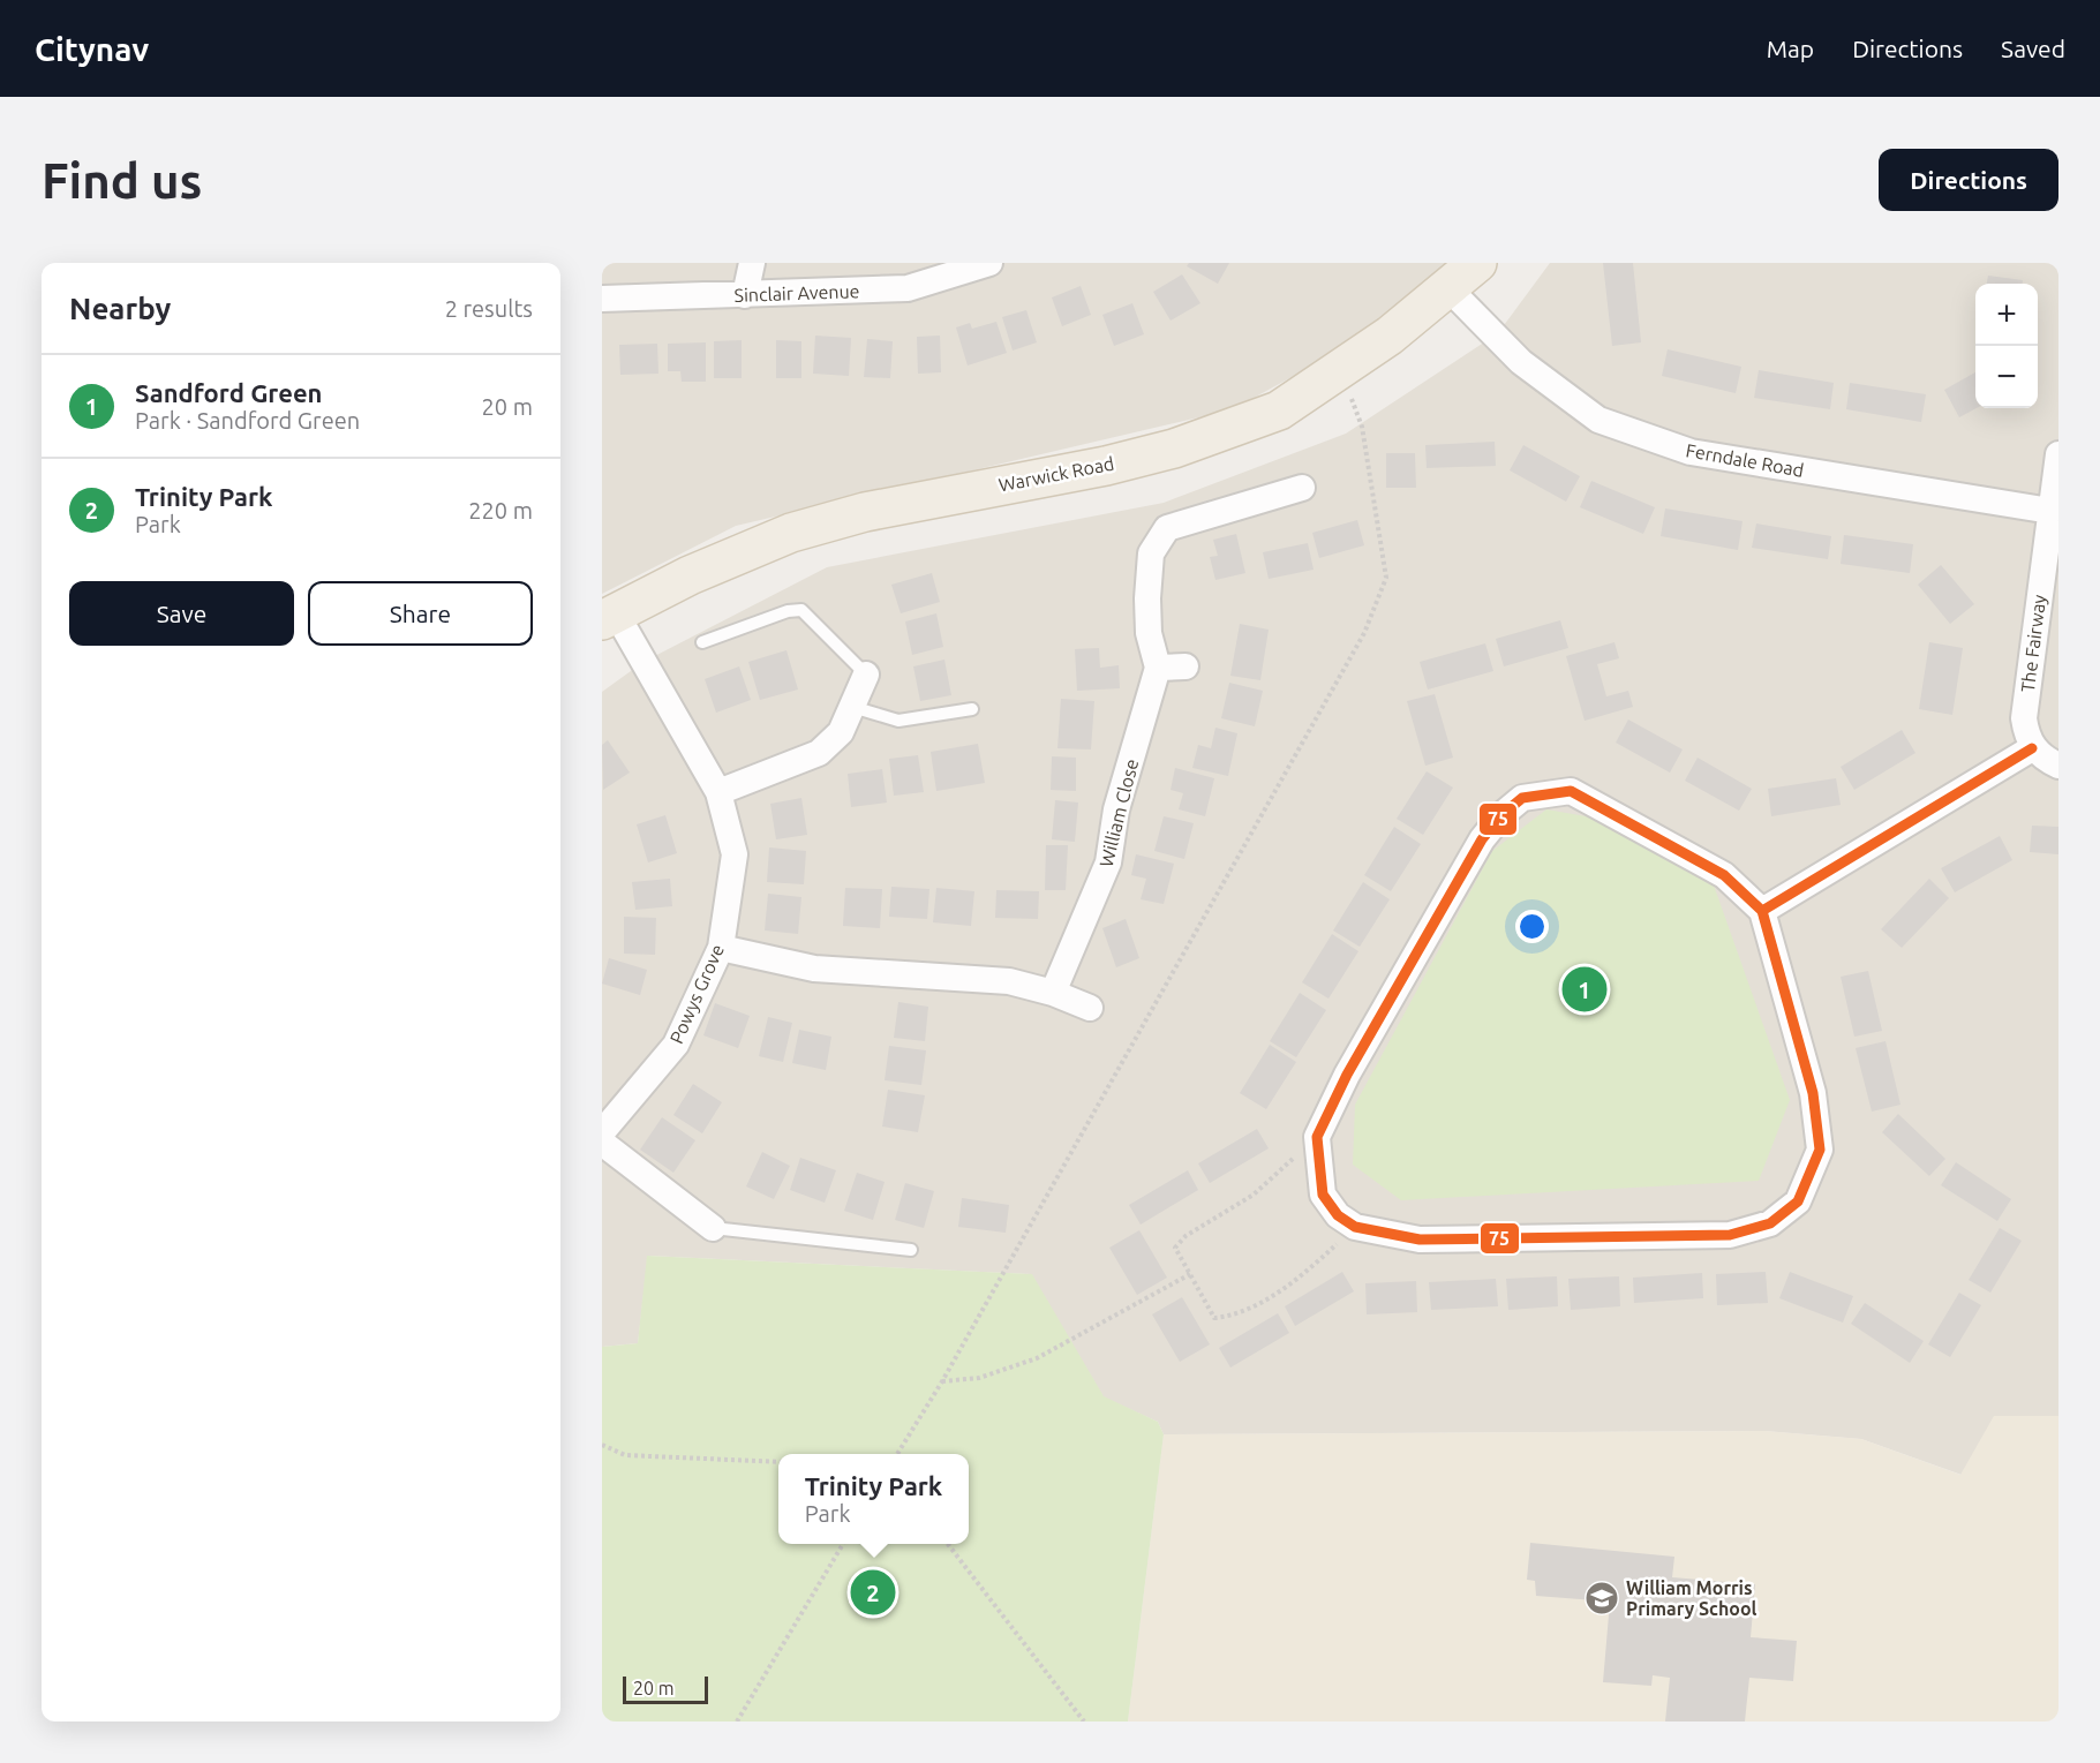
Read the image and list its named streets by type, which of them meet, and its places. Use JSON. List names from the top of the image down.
{
  "streets": {
    "main road": ["Warwick Road"],
    "street": [
      "Sinclair Avenue",
      "Ferndale Road",
      "The Fairway",
      "William Close",
      "Powys Grove"
    ]
  },
  "crossings": [
    ["Ferndale Road", "Warwick Road"],
    ["Ferndale Road", "The Fairway"],
    ["Warwick Road", "Powys Grove"]
  ],
  "places": {
    "school or university": ["William Morris Primary School"]
  },
  "lines": ["transit line 75"],
  "scale_bar": "20 m",
  "page": {
    "header": "Citynav",
    "nav": ["Map", "Directions", "Saved"],
    "buttons": [
      "Directions",
      ["Save", "Share"]
    ],
    "title": "Find us",
    "heading": ["Nearby", "2 results"],
    "map_buttons": ["+", "−"],
    "list": [
      {
        "mark": "1",
        "name": "Sandford Green",
        "note": "Park · Sandford Green",
        "value": "20 m"
      },
      {
        "mark": "2",
        "name": "Trinity Park",
        "note": "Park",
        "value": "220 m"
      }
    ],
    "pins": ["1", "2"],
    "popup": ["Trinity Park", "Park"],
    "scale": "20 m"
  }
}
